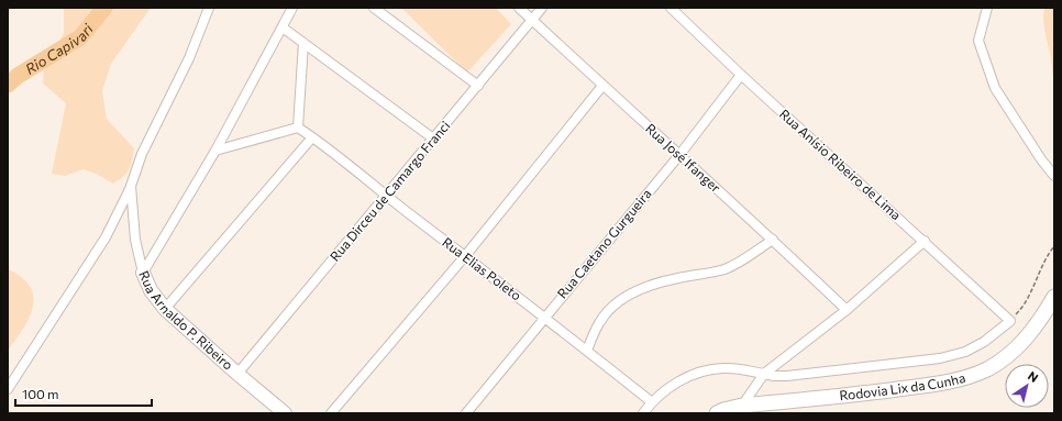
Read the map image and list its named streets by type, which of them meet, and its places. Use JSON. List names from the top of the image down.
{
  "streets": {
    "main road": ["Rodovia Lix da Cunha"],
    "street": [
      "Rua José Ifanger",
      "Rua Anísio Ribeiro de Lima",
      "Rua Dirceu de Camargo Franci",
      "Rua Caetano Gurgueira",
      "Rua Elias Poleto",
      "Rua Arnaldo P. Ribeiro"
    ]
  },
  "crossings": [
    ["Rua José Ifanger", "Rua Dirceu de Camargo Franci"],
    ["Rua José Ifanger", "Rua Caetano Gurgueira"],
    ["Rua Anísio Ribeiro de Lima", "Rua Caetano Gurgueira"],
    ["Rua Dirceu de Camargo Franci", "Rua Elias Poleto"],
    ["Rua Dirceu de Camargo Franci", "Rua Arnaldo P. Ribeiro"],
    ["Rua Caetano Gurgueira", "Rua Elias Poleto"]
  ],
  "water": ["Rio Capivari"],
  "scale_bar": "100 m",
  "north": "top right"
}
